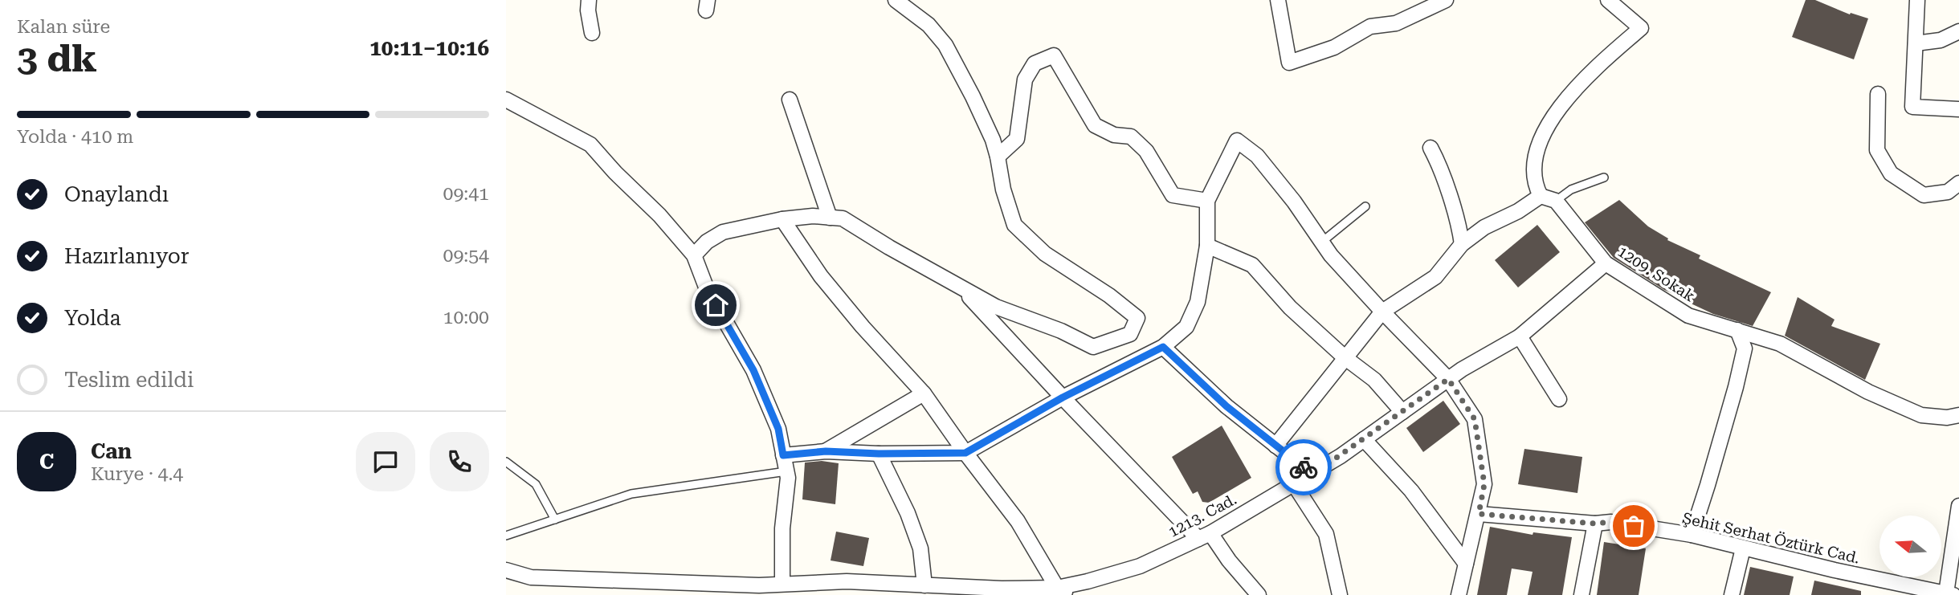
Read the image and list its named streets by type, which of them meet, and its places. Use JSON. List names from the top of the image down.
{
  "streets": {
    "street": ["1209. Sokak", "1213. Cad.", "Şehit Serhat Öztürk Cad."]
  },
  "crossings": [
    ["1209. Sokak", "1213. Cad."]
  ],
  "north": "left",
  "page": {
    "heading": ["3 dk", "Kalan süre", "10:11–10:16"],
    "panel": ["Can", "Kurye · 4.4"],
    "bar": "Yolda · 410 m",
    "list": [
      ["Onaylandı", "09:41"],
      ["Hazırlanıyor", "09:54"],
      ["Yolda", "10:00"],
      "Teslim edildi"
    ],
    "round": "C"
  }
}
